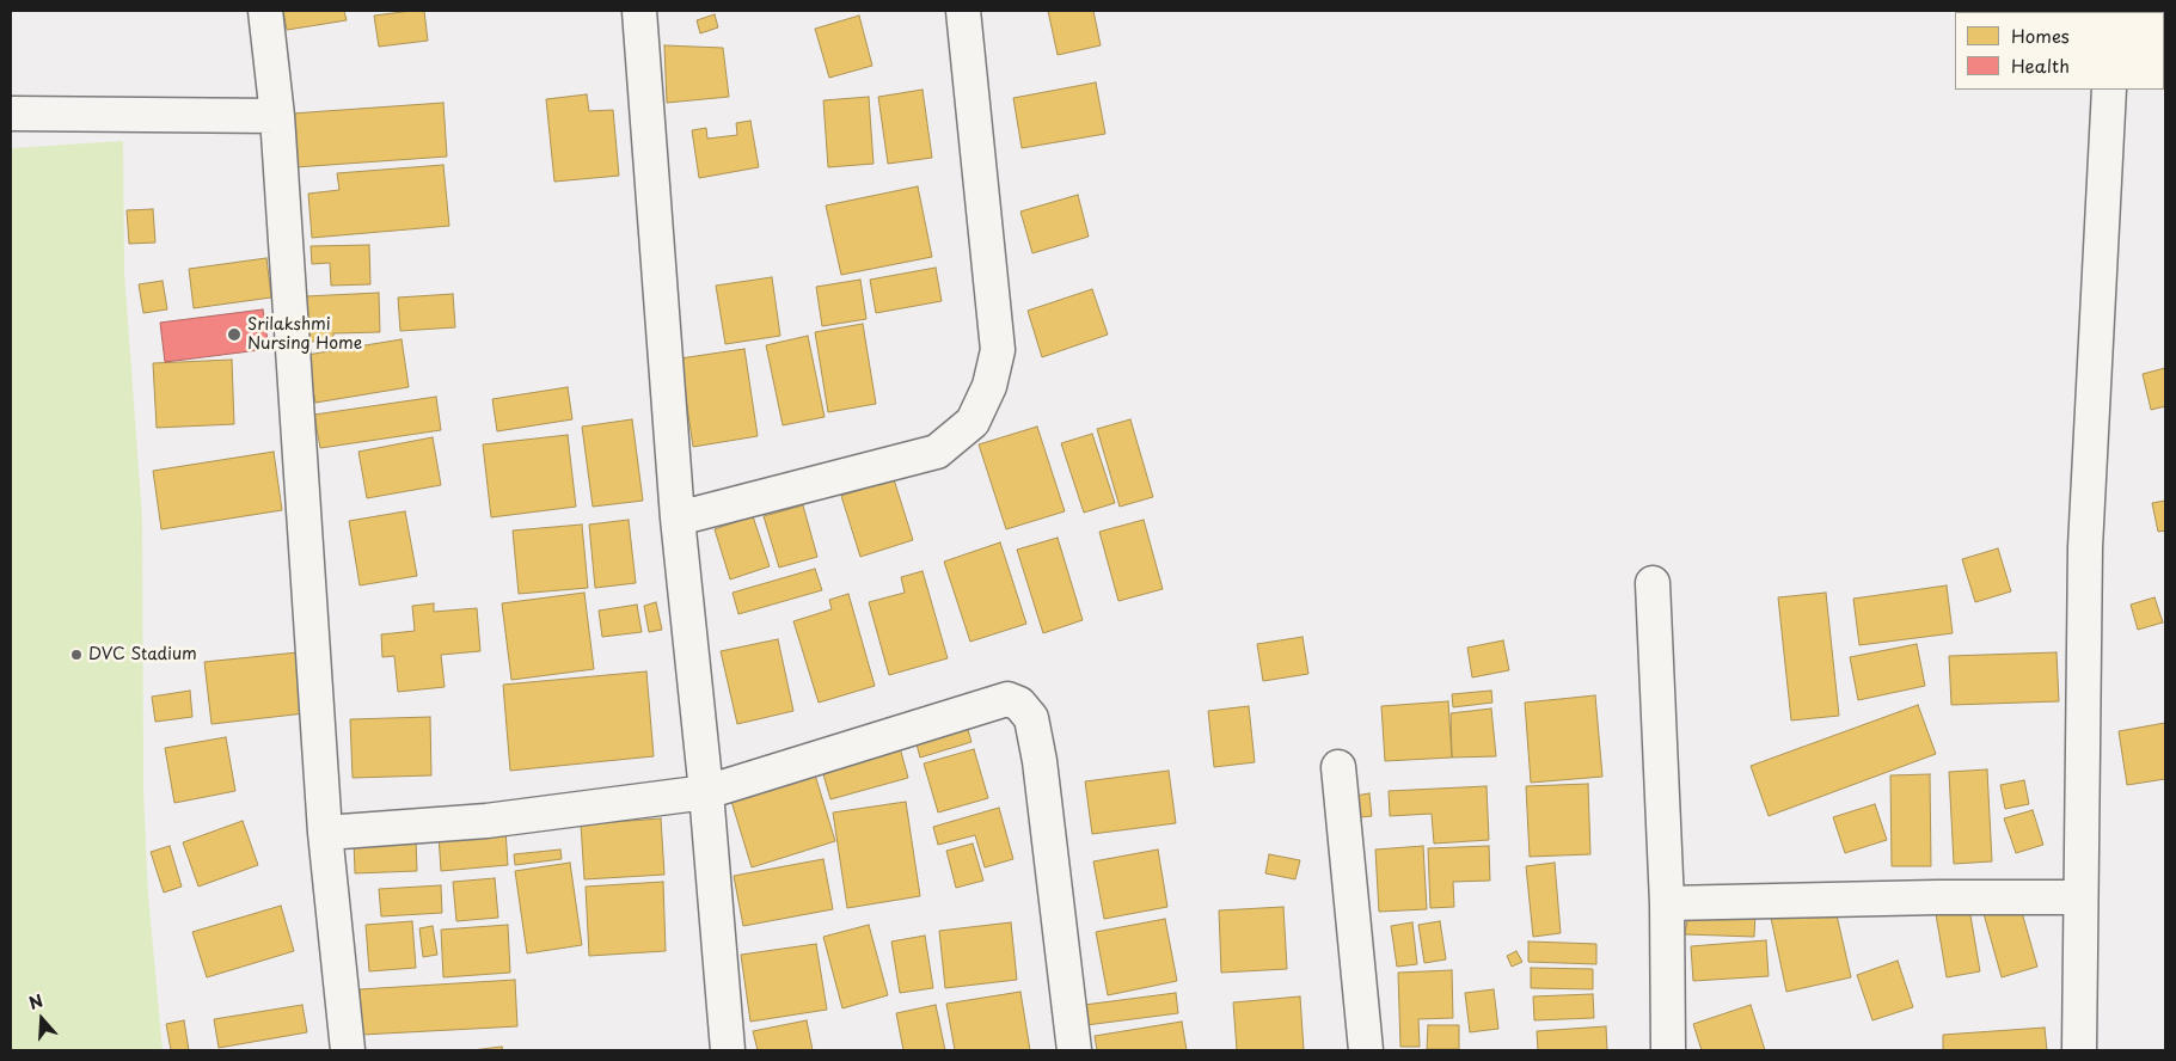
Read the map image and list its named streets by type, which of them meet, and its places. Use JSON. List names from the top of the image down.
{
  "places": ["Srilakshmi Nursing Home", "DVC Stadium"],
  "legend": ["Homes", "Health"],
  "north": "top"
}
